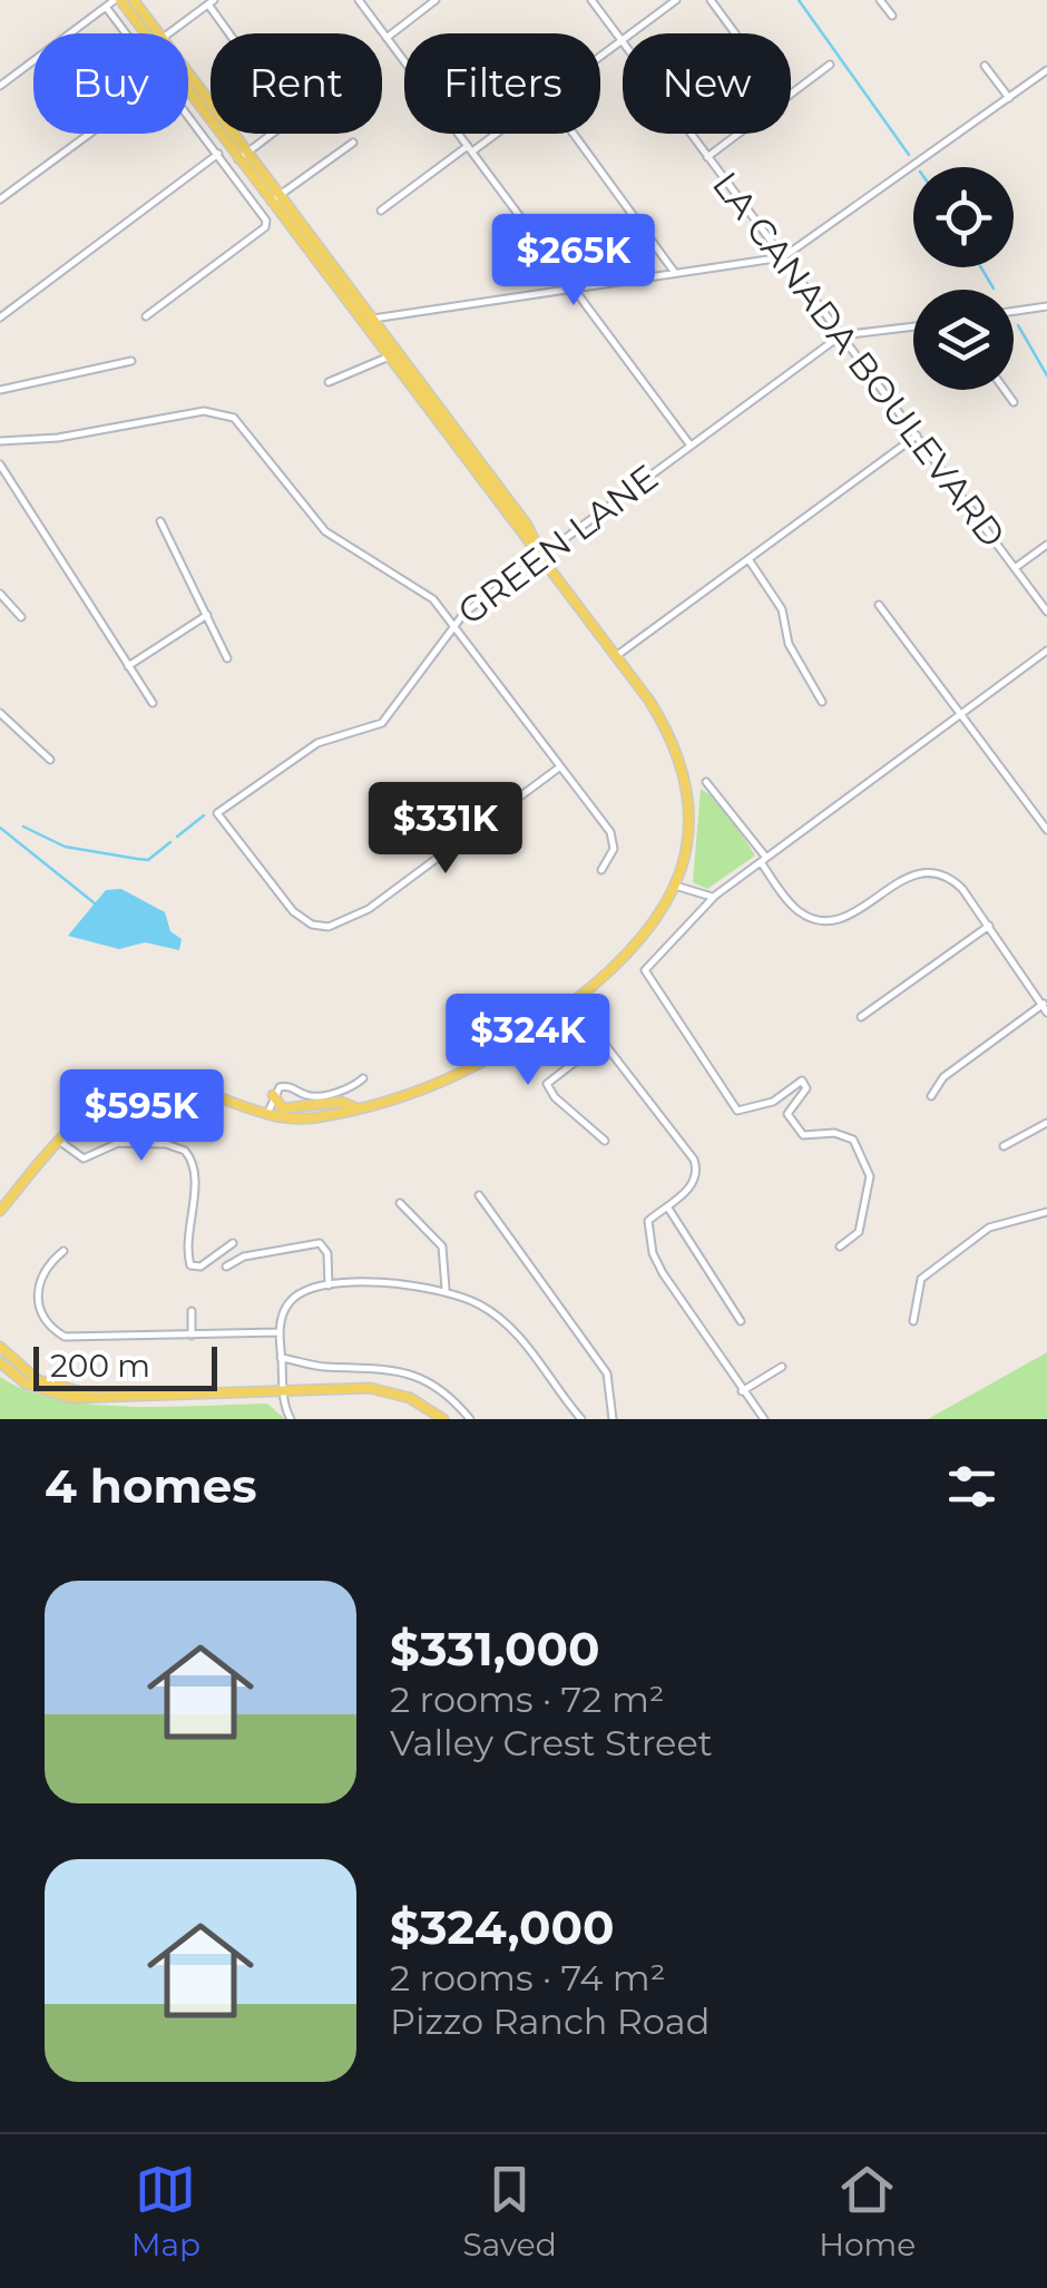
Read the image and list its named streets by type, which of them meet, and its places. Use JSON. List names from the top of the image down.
{
  "streets": {
    "street": ["LA CANADA BOULEVARD", "GREEN LANE"]
  },
  "crossings": [
    ["LA CANADA BOULEVARD", "GREEN LANE"]
  ],
  "scale_bar": "200 m",
  "page": {
    "chip": [
      "Buy",
      "Rent",
      "Filters",
      "New"
    ],
    "price": [
      "$265K",
      "$331K",
      "$324K",
      "$595K"
    ],
    "scale": "200 m",
    "heading": "4 homes",
    "list": [
      {
        "name": "$331,000",
        "note": "2 rooms · 72 m² · Valley Crest Street"
      },
      {
        "name": "$324,000",
        "note": "2 rooms · 74 m² · Pizzo Ranch Road"
      }
    ],
    "tabs": ["Map", "Saved", "Home"]
  }
}
